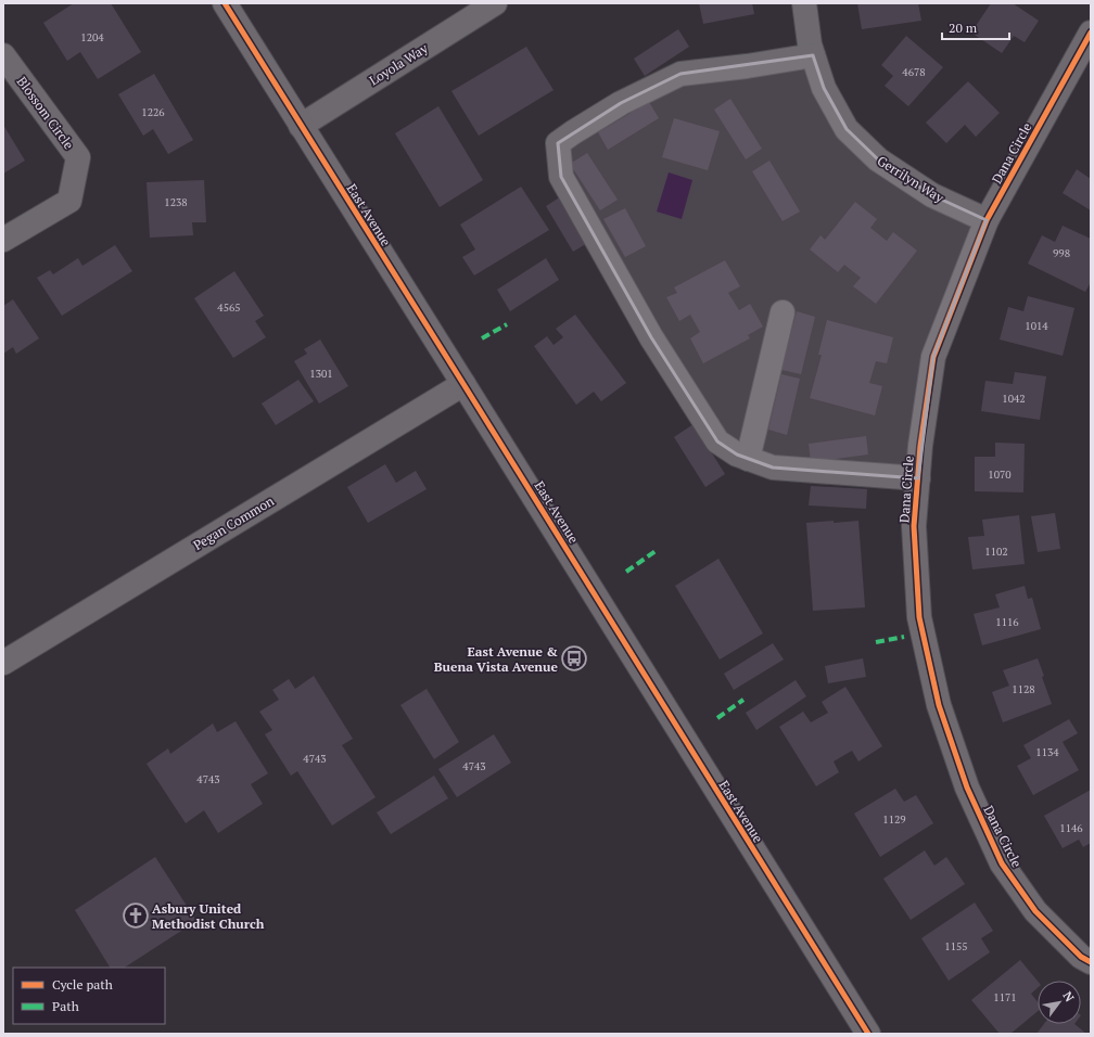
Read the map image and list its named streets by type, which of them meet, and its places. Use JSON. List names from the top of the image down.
{
  "streets": {
    "street": [
      "Loyola Way",
      "Blossom Circle",
      "Dana Circle",
      "Gerrilyn Way",
      "East Avenue",
      "Pegan Common"
    ]
  },
  "crossings": [
    ["Loyola Way", "East Avenue"],
    ["Dana Circle", "Gerrilyn Way"],
    ["East Avenue", "Pegan Common"]
  ],
  "places": {
    "bus stop": ["East Avenue & Buena Vista Avenue"],
    "church": ["Asbury United Methodist Church"]
  },
  "house_numbers": [
    "1204",
    "4678",
    "1226",
    "1238",
    "998",
    "4565",
    "1014",
    "1301",
    "1042",
    "1070",
    "1102",
    "1116",
    "1128",
    "1134",
    "4743",
    "4743",
    "4743",
    "1129",
    "1146",
    "1155",
    "1171"
  ],
  "legend": ["Cycle path", "Path"],
  "scale_bar": "20 m",
  "north": "top right"
}
